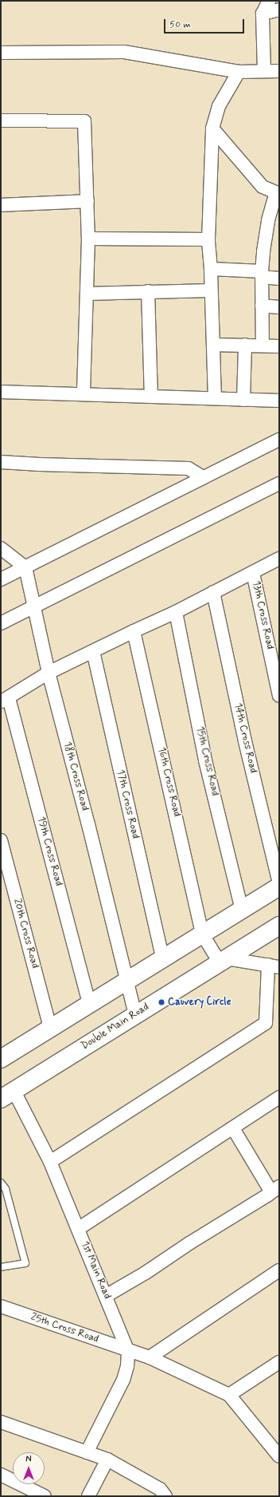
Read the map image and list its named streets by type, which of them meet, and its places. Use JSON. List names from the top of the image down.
{
  "streets": {
    "street": [
      "13th Cross Road",
      "14th Cross Road",
      "15th Cross Road",
      "18th Cross Road",
      "16th Cross Road",
      "17th Cross Road",
      "19th Cross Road",
      "20th Cross Road",
      "Double Main Road",
      "1st Main Road",
      "25th Cross Road"
    ]
  },
  "crossings": [
    ["18th Cross Road", "Double Main Road"],
    ["16th Cross Road", "Double Main Road"],
    ["Double Main Road", "1st Main Road"],
    ["1st Main Road", "25th Cross Road"]
  ],
  "places": ["Cauvery Circle"],
  "scale_bar": "50 m",
  "north": "top"
}
